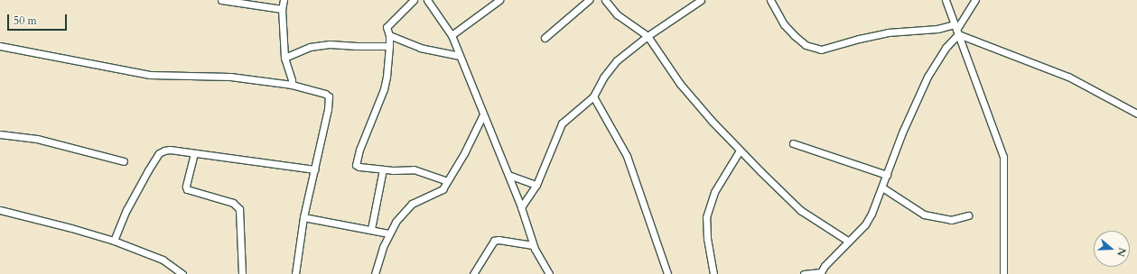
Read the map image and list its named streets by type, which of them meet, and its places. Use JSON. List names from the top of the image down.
{
  "scale_bar": "50 m",
  "north": "right"
}
